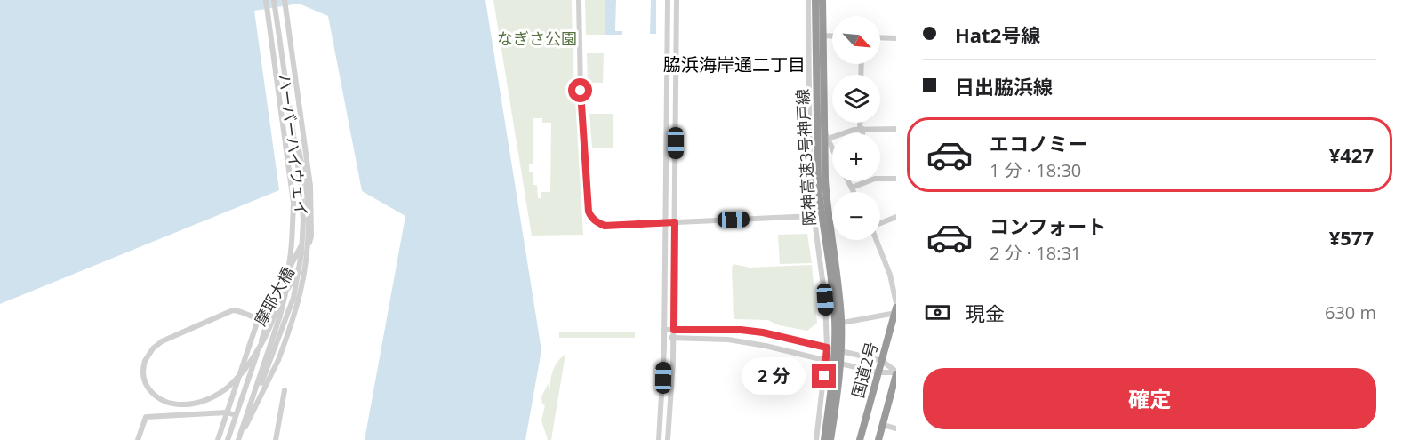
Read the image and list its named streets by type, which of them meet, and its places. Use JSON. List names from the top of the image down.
{
  "streets": {
    "highway": ["阪神高速3号神戸線", "国道2号"],
    "street": ["ハーバーハイウェイ", "摩耶大橋"]
  },
  "districts": ["脇浜海岸通二丁目"],
  "parks": ["なぎさ公園"],
  "north": "bottom right",
  "page": {
    "banner": ["Hat2号線", "日出脇浜線"],
    "map_buttons": ["+", "−"],
    "list": [
      {
        "name": "エコノミー",
        "note": "1 分 · 18:30",
        "value": "¥427"
      },
      {
        "name": "コンフォート",
        "note": "2 分 · 18:31",
        "value": "¥577"
      }
    ],
    "pay": ["現金", "630 m"],
    "bubble": "2 分",
    "buttons": "確定"
  }
}
